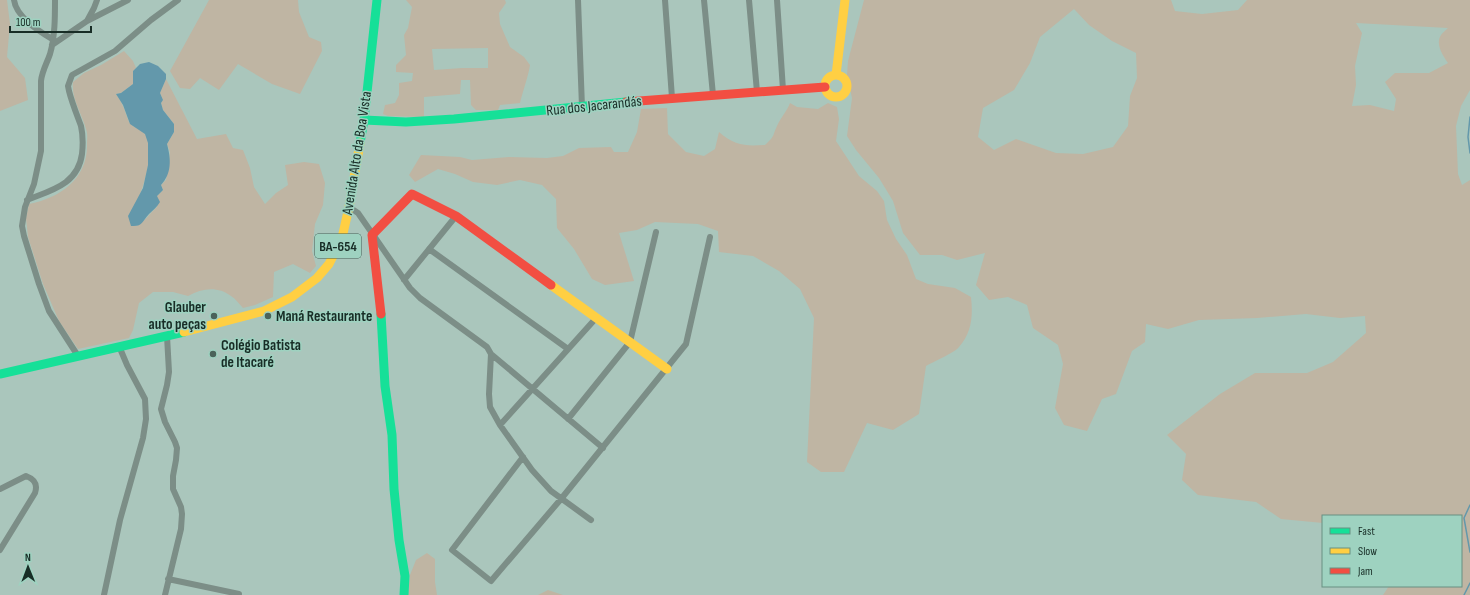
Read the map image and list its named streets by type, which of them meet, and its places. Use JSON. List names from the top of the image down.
{
  "streets": {
    "street": ["Rua dos Jacarandás", "Avenida Alto da Boa Vista", "BA-654"]
  },
  "crossings": [
    ["Rua dos Jacarandás", "Avenida Alto da Boa Vista"],
    ["Avenida Alto da Boa Vista", "BA-654"]
  ],
  "places": ["Glauber auto peças", "Maná Restaurante", "Colégio Batista de Itacaré"],
  "legend": ["Fast", "Slow", "Jam"],
  "scale_bar": "100 m",
  "north": "top"
}
